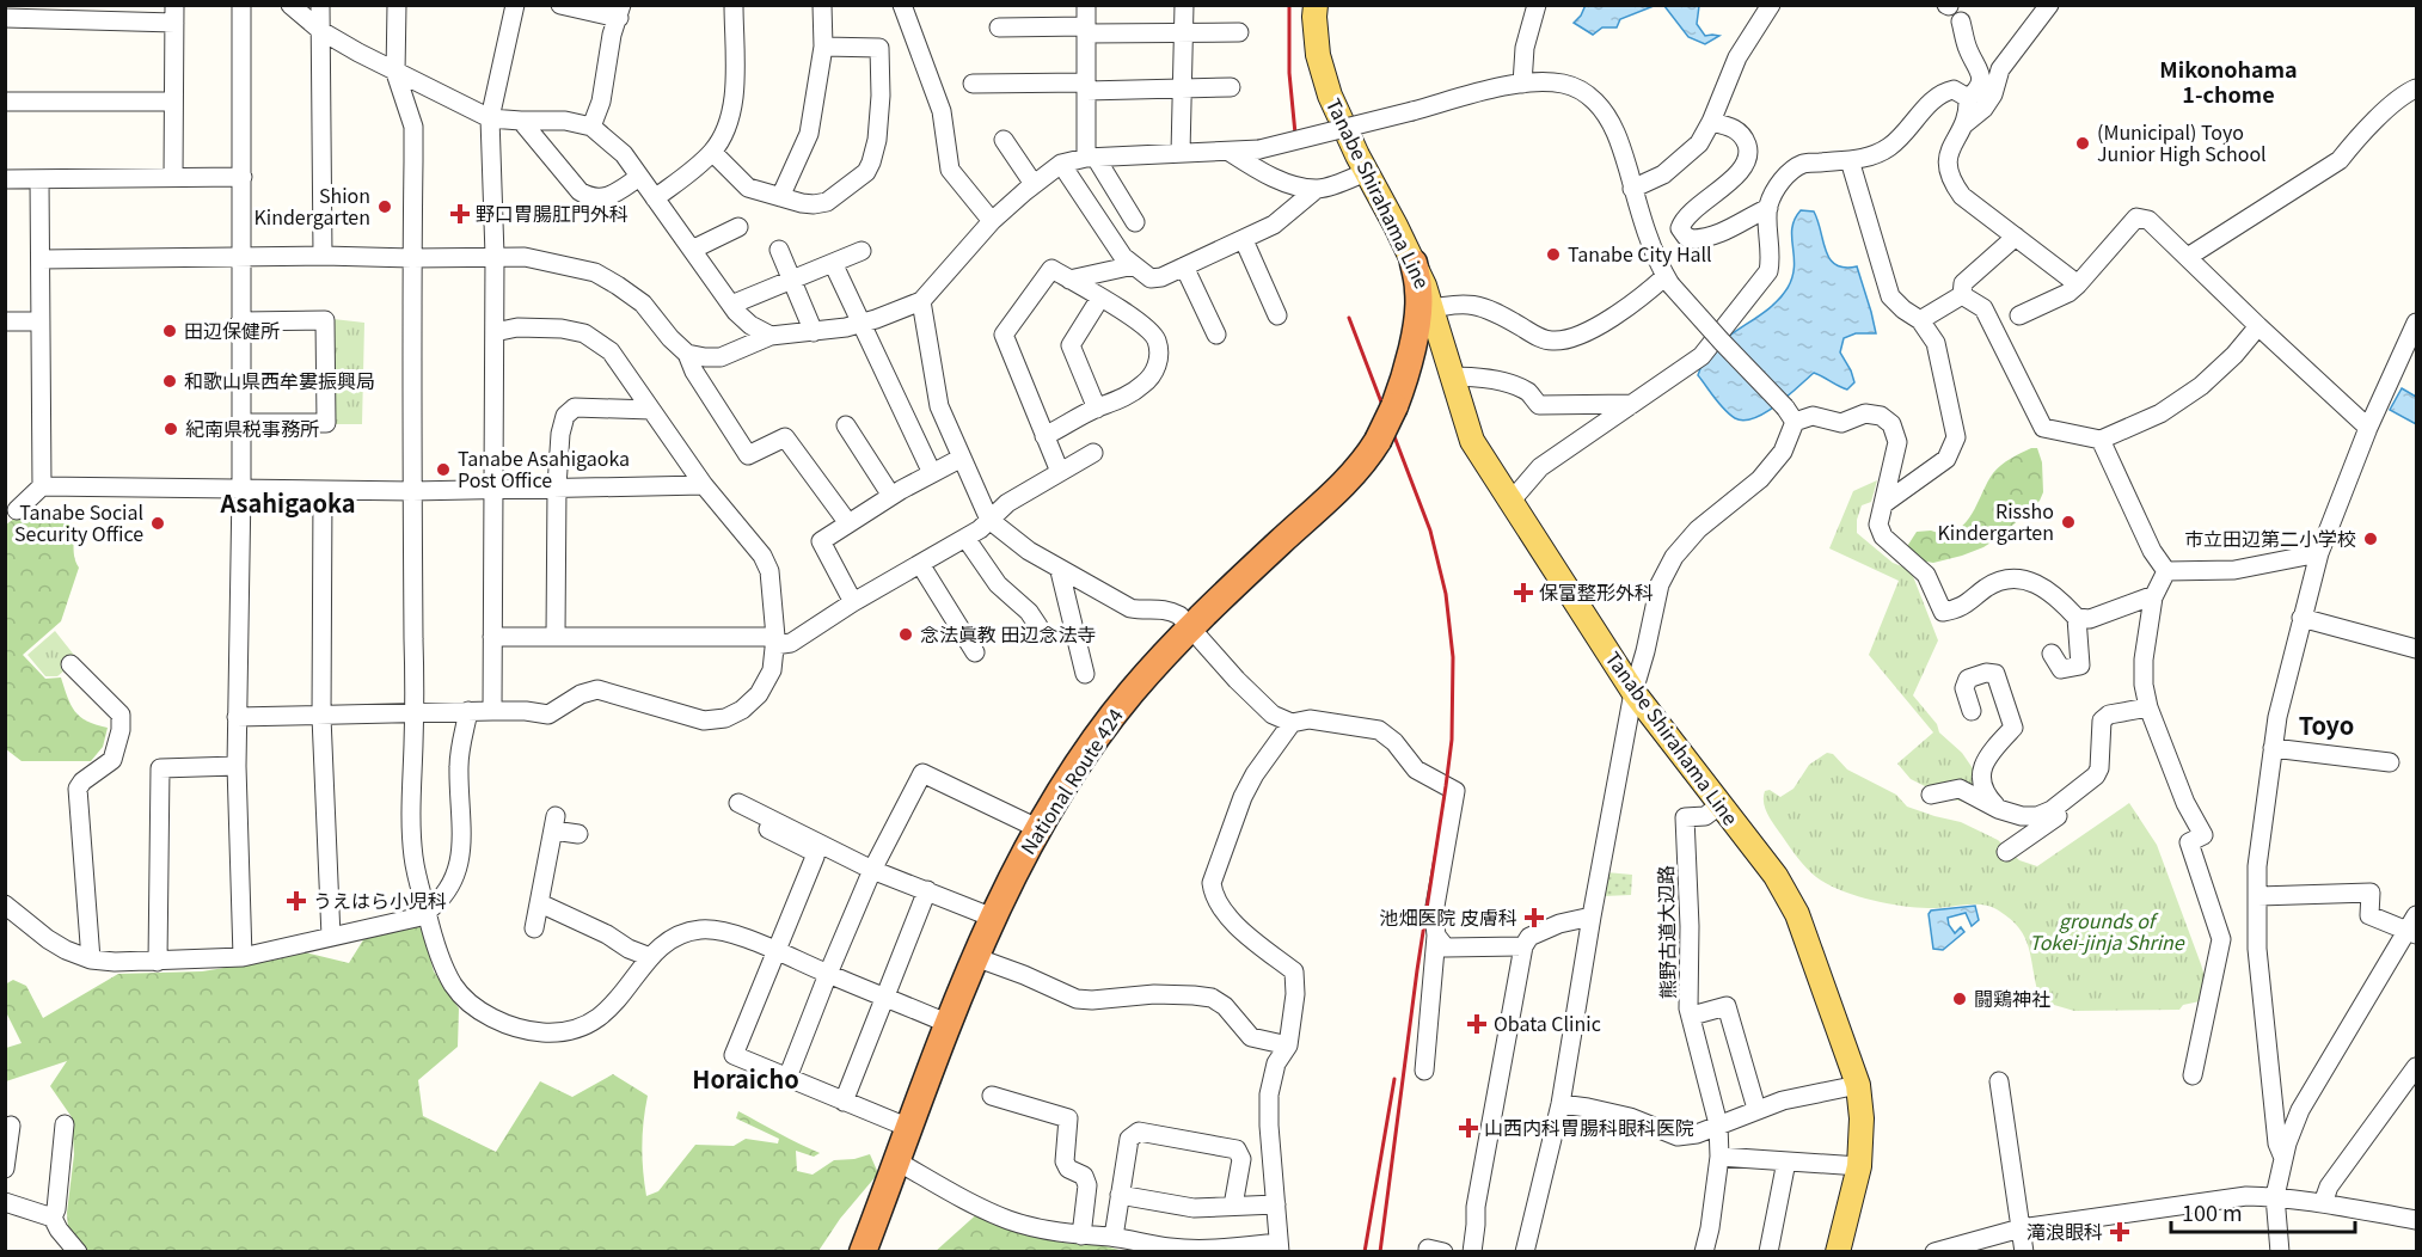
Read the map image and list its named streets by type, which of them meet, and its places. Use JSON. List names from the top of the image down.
{
  "streets": {
    "highway": ["National Route 424"],
    "main road": ["Tanabe Shirahama Line"],
    "street": ["熊野古道大辺路"]
  },
  "crossings": [
    ["Tanabe Shirahama Line", "National Route 424"],
    ["Tanabe Shirahama Line", "熊野古道大辺路"]
  ],
  "districts": [
    "Mikonohama 1-chome",
    "Asahigaoka",
    "Toyo",
    "Horaicho"
  ],
  "parks": ["grounds of Tokei-jinja Shrine"],
  "places": {
    "other": [
      "(Municipal) Toyo Junior High School",
      "Shion Kindergarten",
      "Tanabe City Hall",
      "田辺保健所",
      "和歌山県西牟婁振興局",
      "紀南県税事務所",
      "Tanabe Asahigaoka Post Office",
      "Rissho Kindergarten",
      "Tanabe Social Security Office",
      "市立田辺第二小学校",
      "念法眞教 田辺念法寺",
      "闘鶏神社"
    ],
    "health": [
      "野口胃腸肛門外科",
      "保富整形外科",
      "うえはら小児科",
      "池畑医院 皮膚科",
      "Obata Clinic",
      "山西内科胃腸科眼科医院",
      "滝浪眼科"
    ]
  },
  "scale_bar": "100 m"
}
